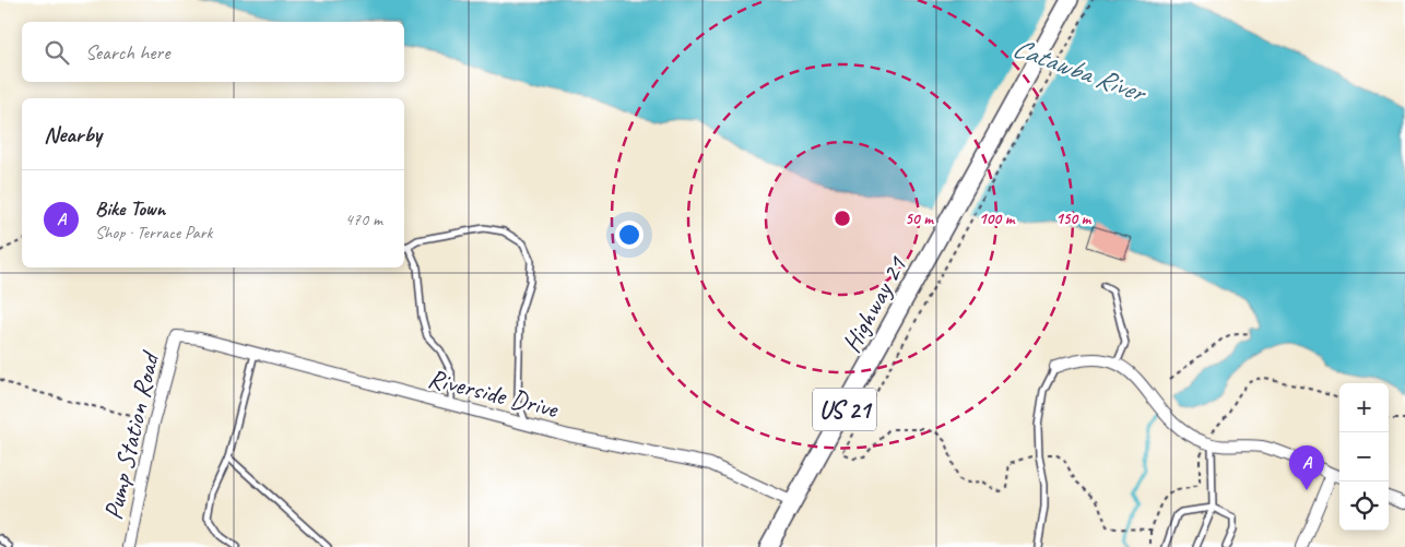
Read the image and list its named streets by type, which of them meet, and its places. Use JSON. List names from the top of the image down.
{
  "streets": {
    "main road": ["Highway 21", "US 21"],
    "street": ["Riverside Drive", "Pump Station Road"]
  },
  "crossings": [
    ["Highway 21", "Riverside Drive"],
    ["Riverside Drive", "Pump Station Road"]
  ],
  "water": ["Catawba River"],
  "page": {
    "search": "Search here",
    "heading": "Nearby",
    "list": [
      {
        "mark": "A",
        "name": "Bike Town",
        "note": "Shop · Terrace Park",
        "value": "470 m"
      }
    ],
    "map_buttons": ["+", "−"],
    "pins": "A"
  },
  "rings": ["50 m", "100 m", "150 m"]
}
